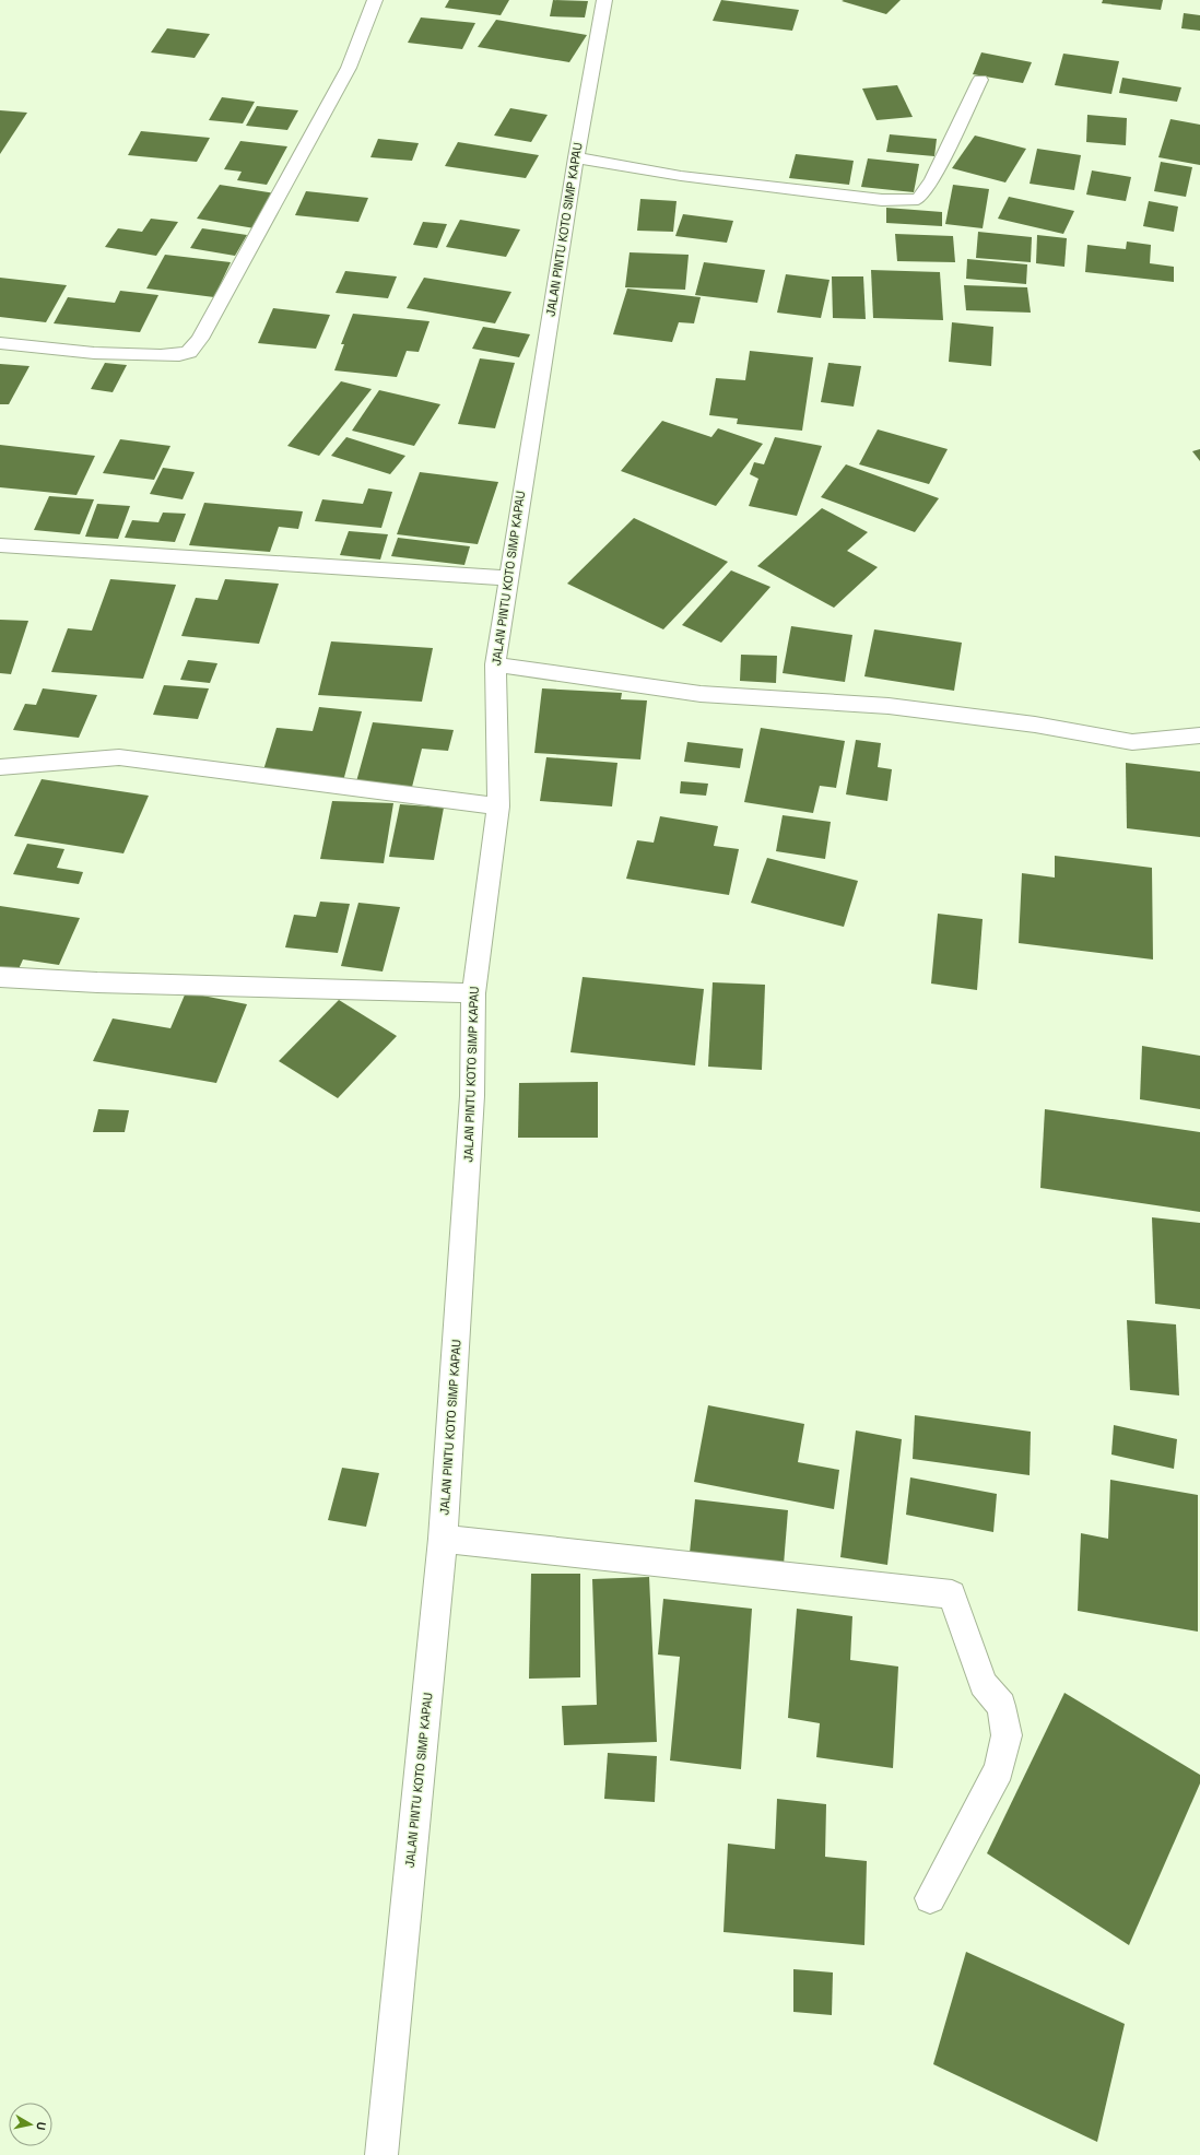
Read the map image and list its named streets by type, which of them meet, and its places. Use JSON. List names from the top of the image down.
{
  "streets": {
    "street": ["JALAN PINTU KOTO SIMP KAPAU"]
  },
  "north": "right"
}
